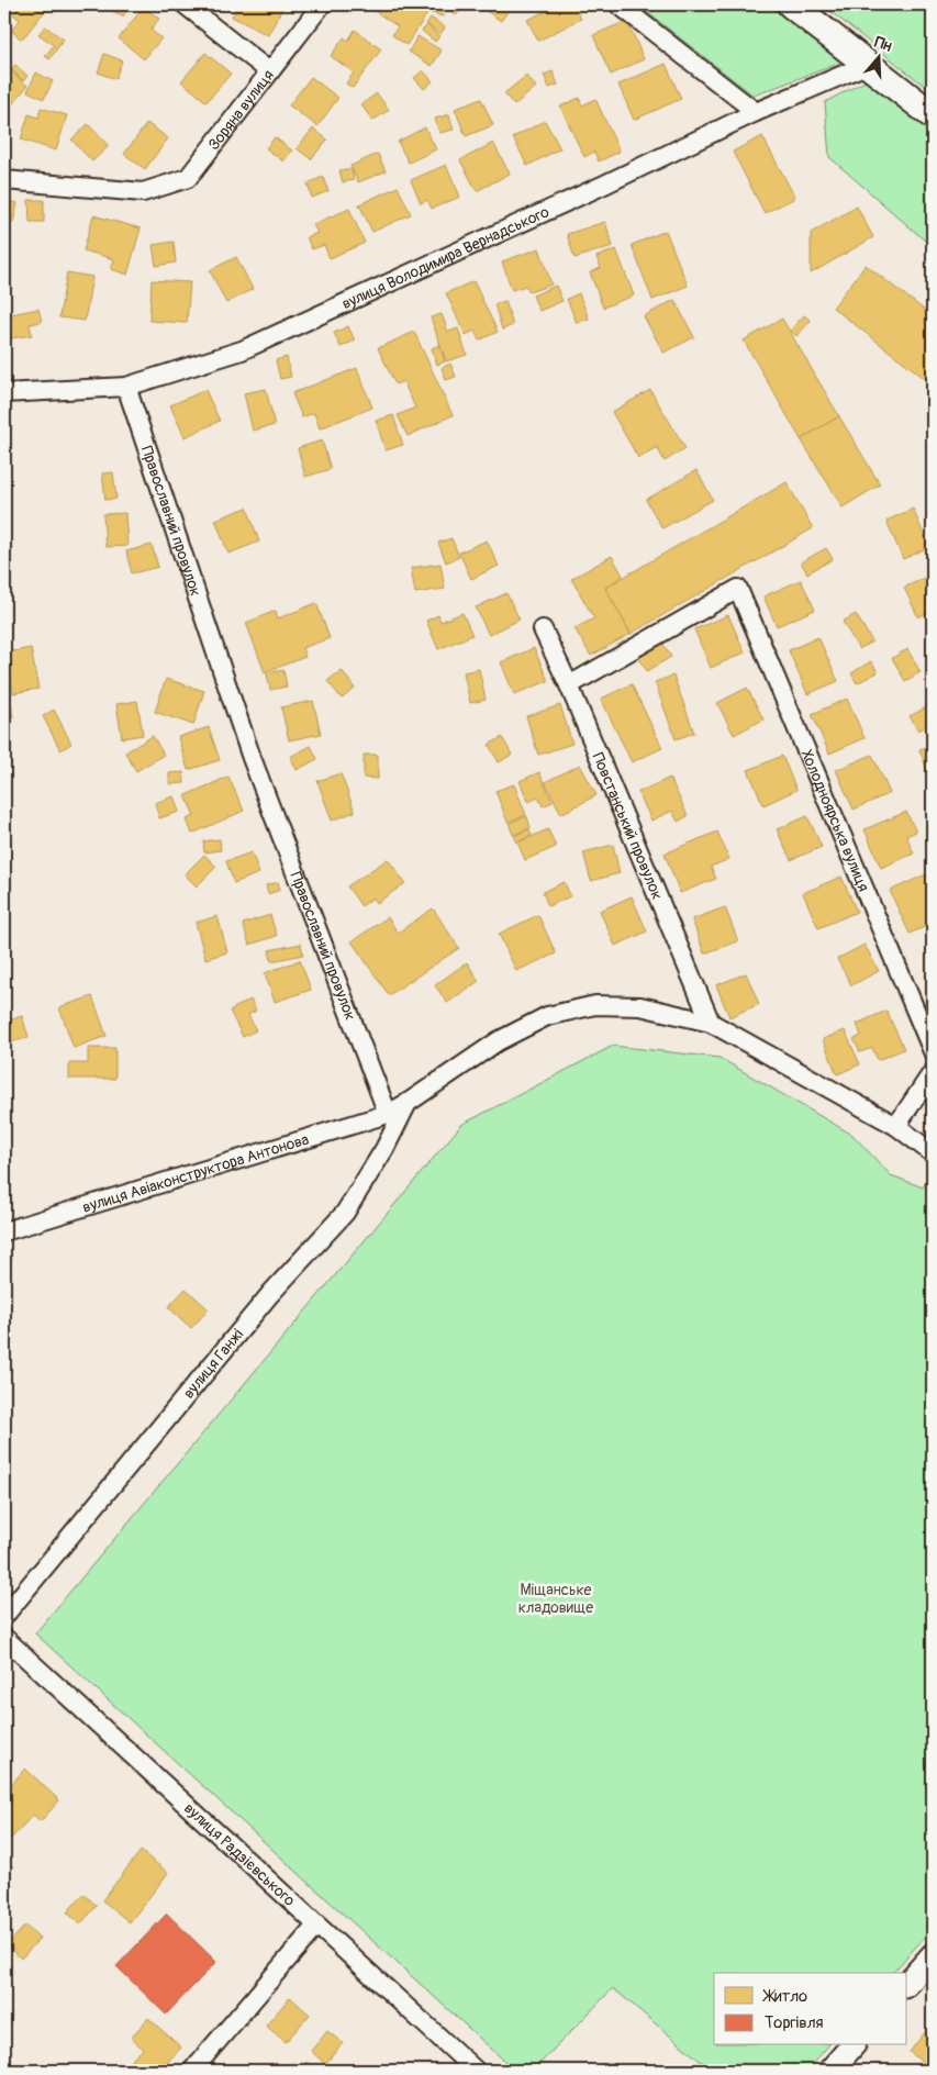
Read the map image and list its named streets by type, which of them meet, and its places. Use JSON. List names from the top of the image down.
{
  "streets": {
    "street": [
      "Зоряна вулиця",
      "вулиця Володимира Вернадського",
      "Православний провулок",
      "Холодноярська вулиця",
      "Повстанський провулок",
      "вулиця Авіаконструктора Антонова",
      "вулиця Ганжі",
      "вулиця Радзієвського"
    ]
  },
  "crossings": [
    ["вулиця Володимира Вернадського", "Православний провулок"],
    ["Православний провулок", "вулиця Авіаконструктора Антонова"],
    ["Холодноярська вулиця", "Повстанський провулок"]
  ],
  "parks": ["Міщанське кладовище"],
  "legend": ["Житло", "Торгівля"],
  "north": "top"
}
